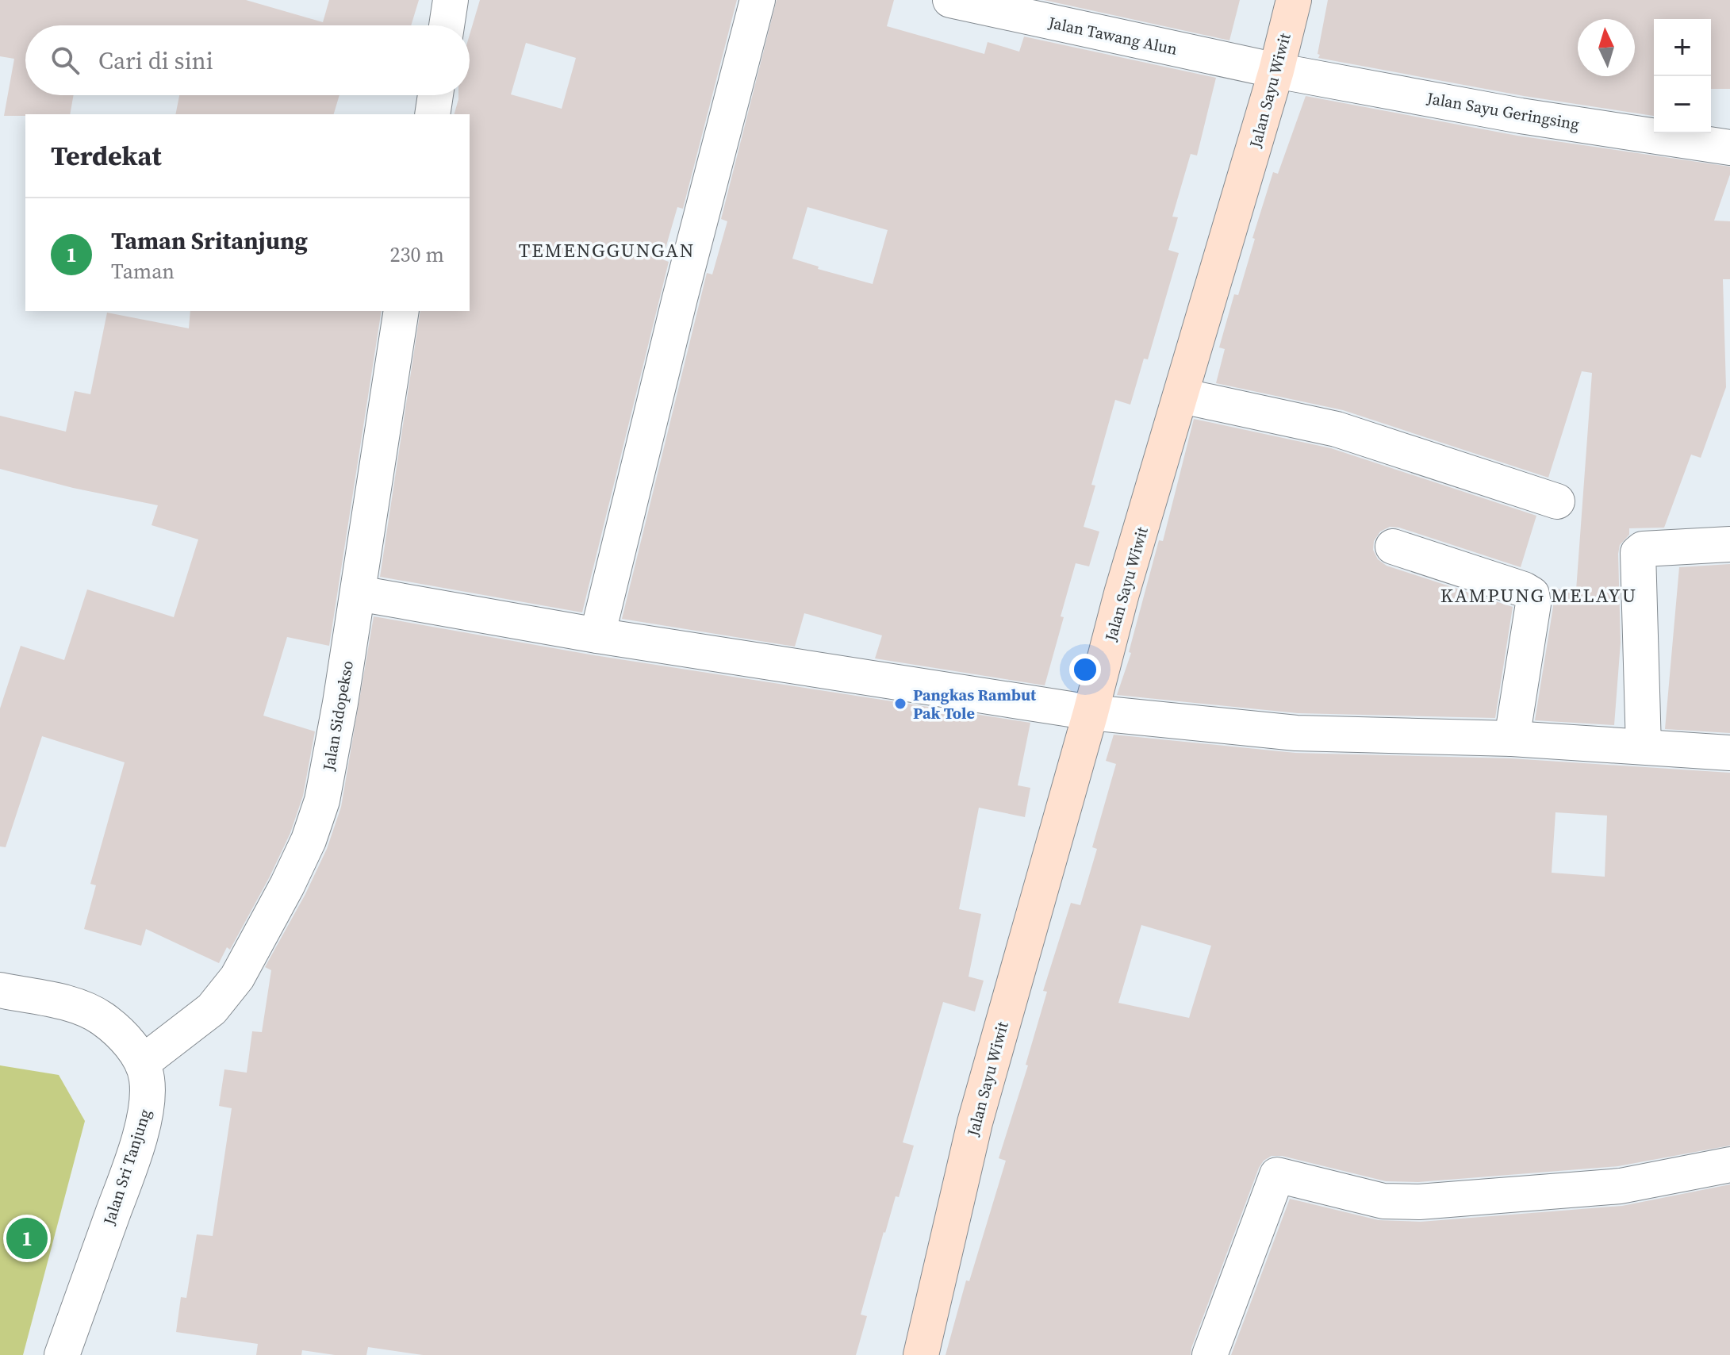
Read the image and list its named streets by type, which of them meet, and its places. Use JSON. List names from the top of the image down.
{
  "streets": {
    "main road": ["Jalan Sayu Wiwit"],
    "street": [
      "Jalan Tawang Alun",
      "Jalan Sayu Geringsing",
      "Jalan Sidopekso",
      "Jalan Sri Tanjung"
    ]
  },
  "crossings": [
    ["Jalan Tawang Alun", "Jalan Sayu Wiwit"],
    ["Jalan Tawang Alun", "Jalan Sayu Geringsing"],
    ["Jalan Sayu Wiwit", "Jalan Sayu Geringsing"],
    ["Jalan Sidopekso", "Jalan Sri Tanjung"]
  ],
  "districts": ["TEMENGGUNGAN", "KAMPUNG MELAYU"],
  "places": ["Pangkas Rambut Pak Tole"],
  "north": "top",
  "page": {
    "map_buttons": ["+", "−"],
    "search": "Cari di sini",
    "heading": "Terdekat",
    "list": [
      {
        "mark": "1",
        "name": "Taman Sritanjung",
        "note": "Taman",
        "value": "230 m"
      }
    ],
    "pins": "1"
  }
}
